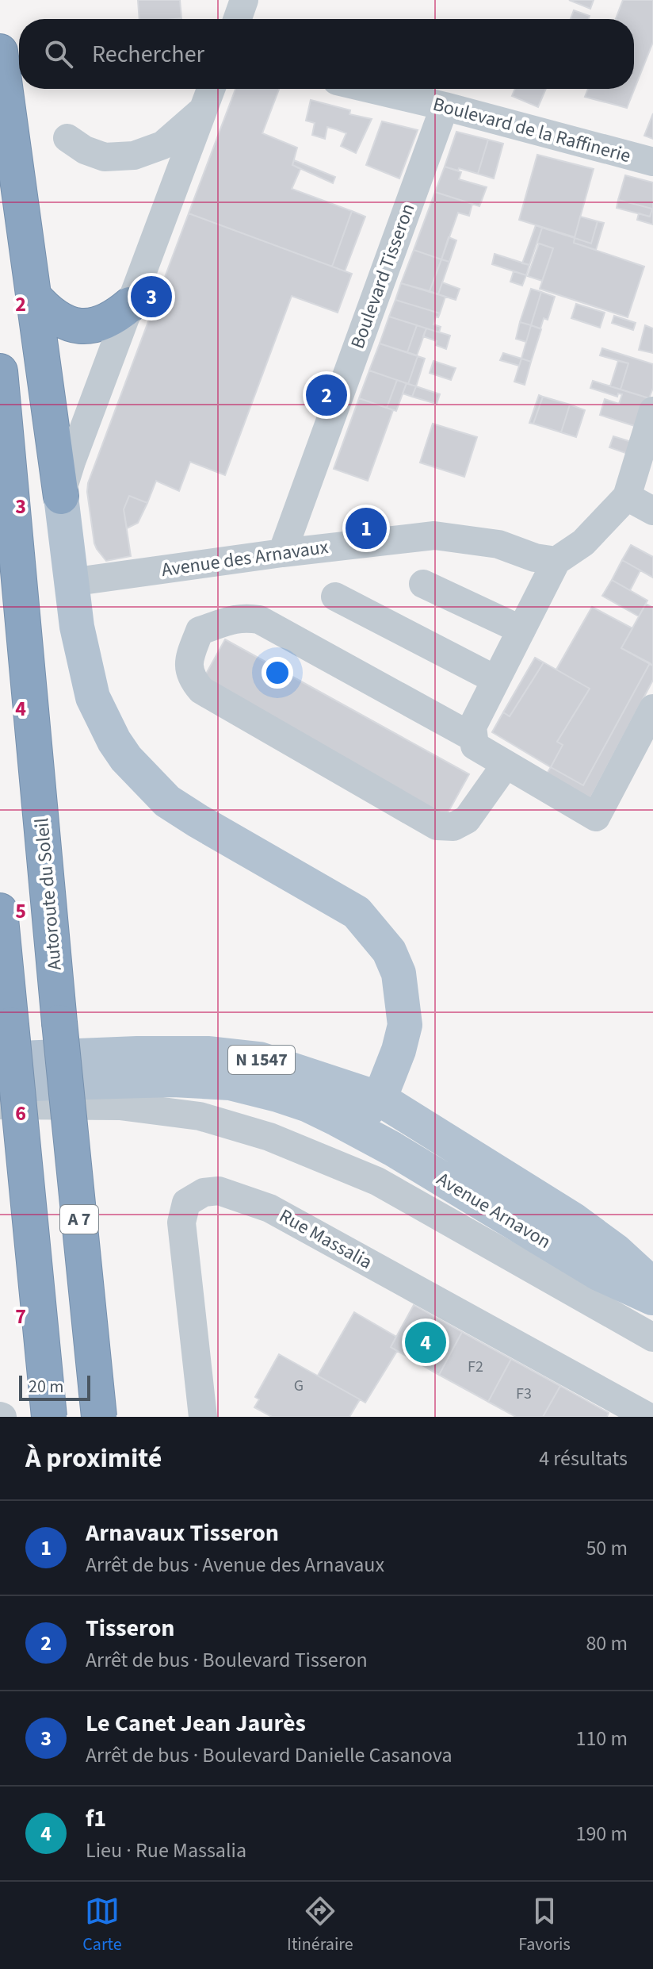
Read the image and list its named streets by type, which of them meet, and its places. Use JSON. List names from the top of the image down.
{
  "streets": {
    "highway": ["Autoroute du Soleil", "A 7"],
    "main road": ["N 1547", "Avenue Arnavon"],
    "street": [
      "Boulevard de la Raffinerie",
      "Boulevard Tisseron",
      "Avenue des Arnavaux",
      "Rue Massalia"
    ]
  },
  "crossings": [
    ["Boulevard de la Raffinerie", "Boulevard Tisseron"],
    ["Boulevard Tisseron", "Avenue des Arnavaux"],
    ["N 1547", "Avenue Arnavon"]
  ],
  "house_numbers": ["F2", "G", "F3"],
  "scale_bar": "20 m",
  "page": {
    "search": "Rechercher",
    "pins": [
      "3",
      "2",
      "1",
      "4"
    ],
    "scale": "20 m",
    "heading": ["À proximité", "4 résultats"],
    "list": [
      {
        "mark": "1",
        "name": "Arnavaux Tisseron",
        "note": "Arrêt de bus · Avenue des Arnavaux",
        "value": "50 m"
      },
      {
        "mark": "2",
        "name": "Tisseron",
        "note": "Arrêt de bus · Boulevard Tisseron",
        "value": "80 m"
      },
      {
        "mark": "3",
        "name": "Le Canet Jean Jaurès",
        "note": "Arrêt de bus · Boulevard Danielle Casanova",
        "value": "110 m"
      },
      {
        "mark": "4",
        "name": "f1",
        "note": "Lieu · Rue Massalia",
        "value": "190 m"
      }
    ],
    "nav": ["Carte", "Itinéraire", "Favoris"]
  },
  "grid": {
    "rows": [
      "2",
      "3",
      "4",
      "5",
      "6",
      "7"
    ]
  }
}
